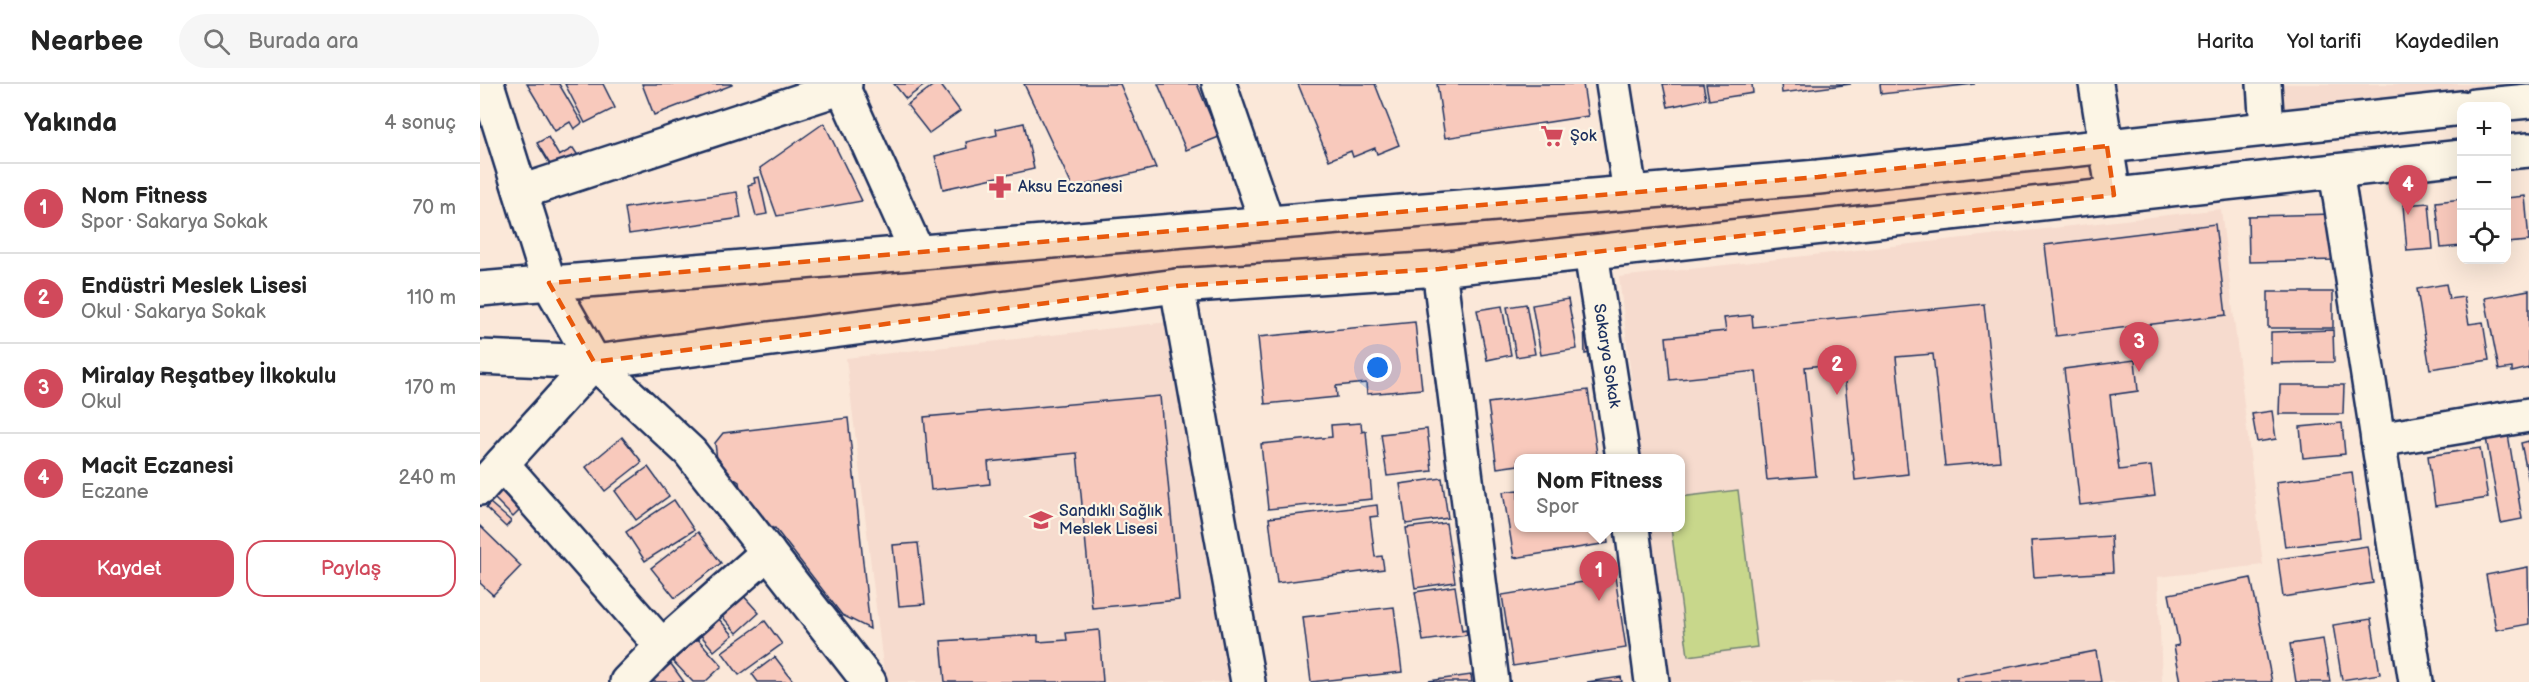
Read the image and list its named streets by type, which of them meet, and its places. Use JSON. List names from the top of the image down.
{
  "streets": {
    "street": ["Sakarya Sokak"]
  },
  "places": {
    "supermarket": ["Şok"],
    "pharmacy": ["Aksu Eczanesi"],
    "school or university": ["Sandıklı Sağlık Meslek Lisesi"]
  },
  "page": {
    "header": "Nearbee",
    "search": "Burada ara",
    "nav": ["Harita", "Yol tarifi", "Kaydedilen"],
    "heading": ["Yakında", "4 sonuç"],
    "map_buttons": ["+", "−"],
    "list": [
      {
        "mark": "1",
        "name": "Nom Fitness",
        "note": "Spor · Sakarya Sokak",
        "value": "70 m"
      },
      {
        "mark": "2",
        "name": "Endüstri Meslek Lisesi",
        "note": "Okul · Sakarya Sokak",
        "value": "110 m"
      },
      {
        "mark": "3",
        "name": "Miralay Reşatbey İlkokulu",
        "note": "Okul",
        "value": "170 m"
      },
      {
        "mark": "4",
        "name": "Macit Eczanesi",
        "note": "Eczane",
        "value": "240 m"
      }
    ],
    "pins": [
      "4",
      "3",
      "2",
      "1"
    ],
    "popup": ["Nom Fitness", "Spor"],
    "buttons": ["Kaydet", "Paylaş"]
  }
}
